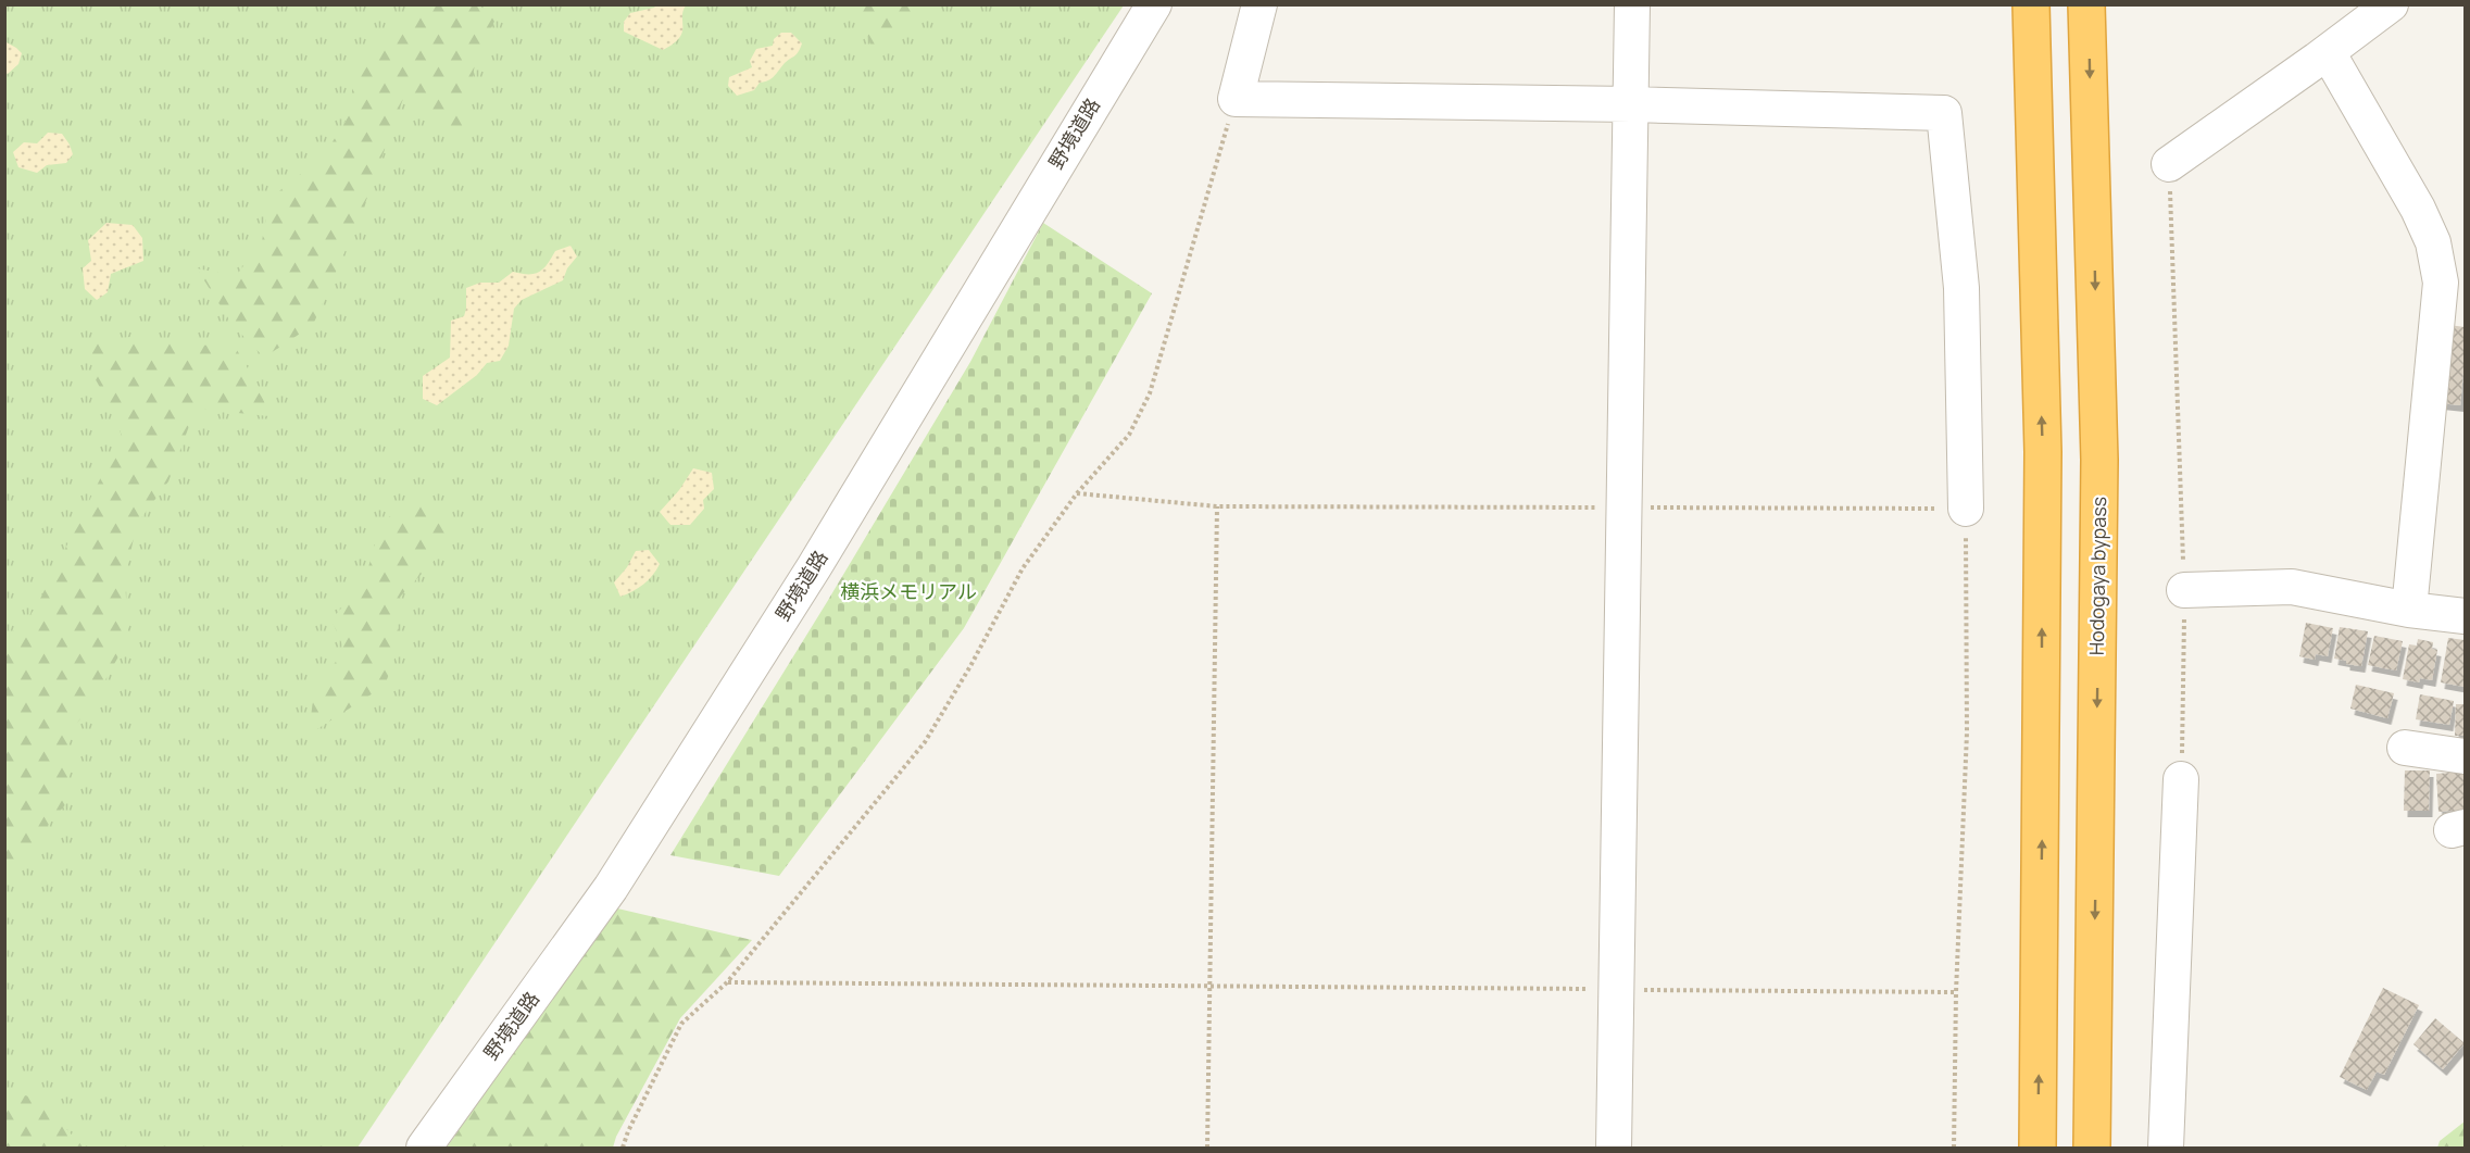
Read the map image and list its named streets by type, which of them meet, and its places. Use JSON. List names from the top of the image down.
{
  "streets": {
    "highway": ["Hodogaya bypass"],
    "street": ["野境道路"]
  },
  "parks": ["横浜メモリアル"]
}
